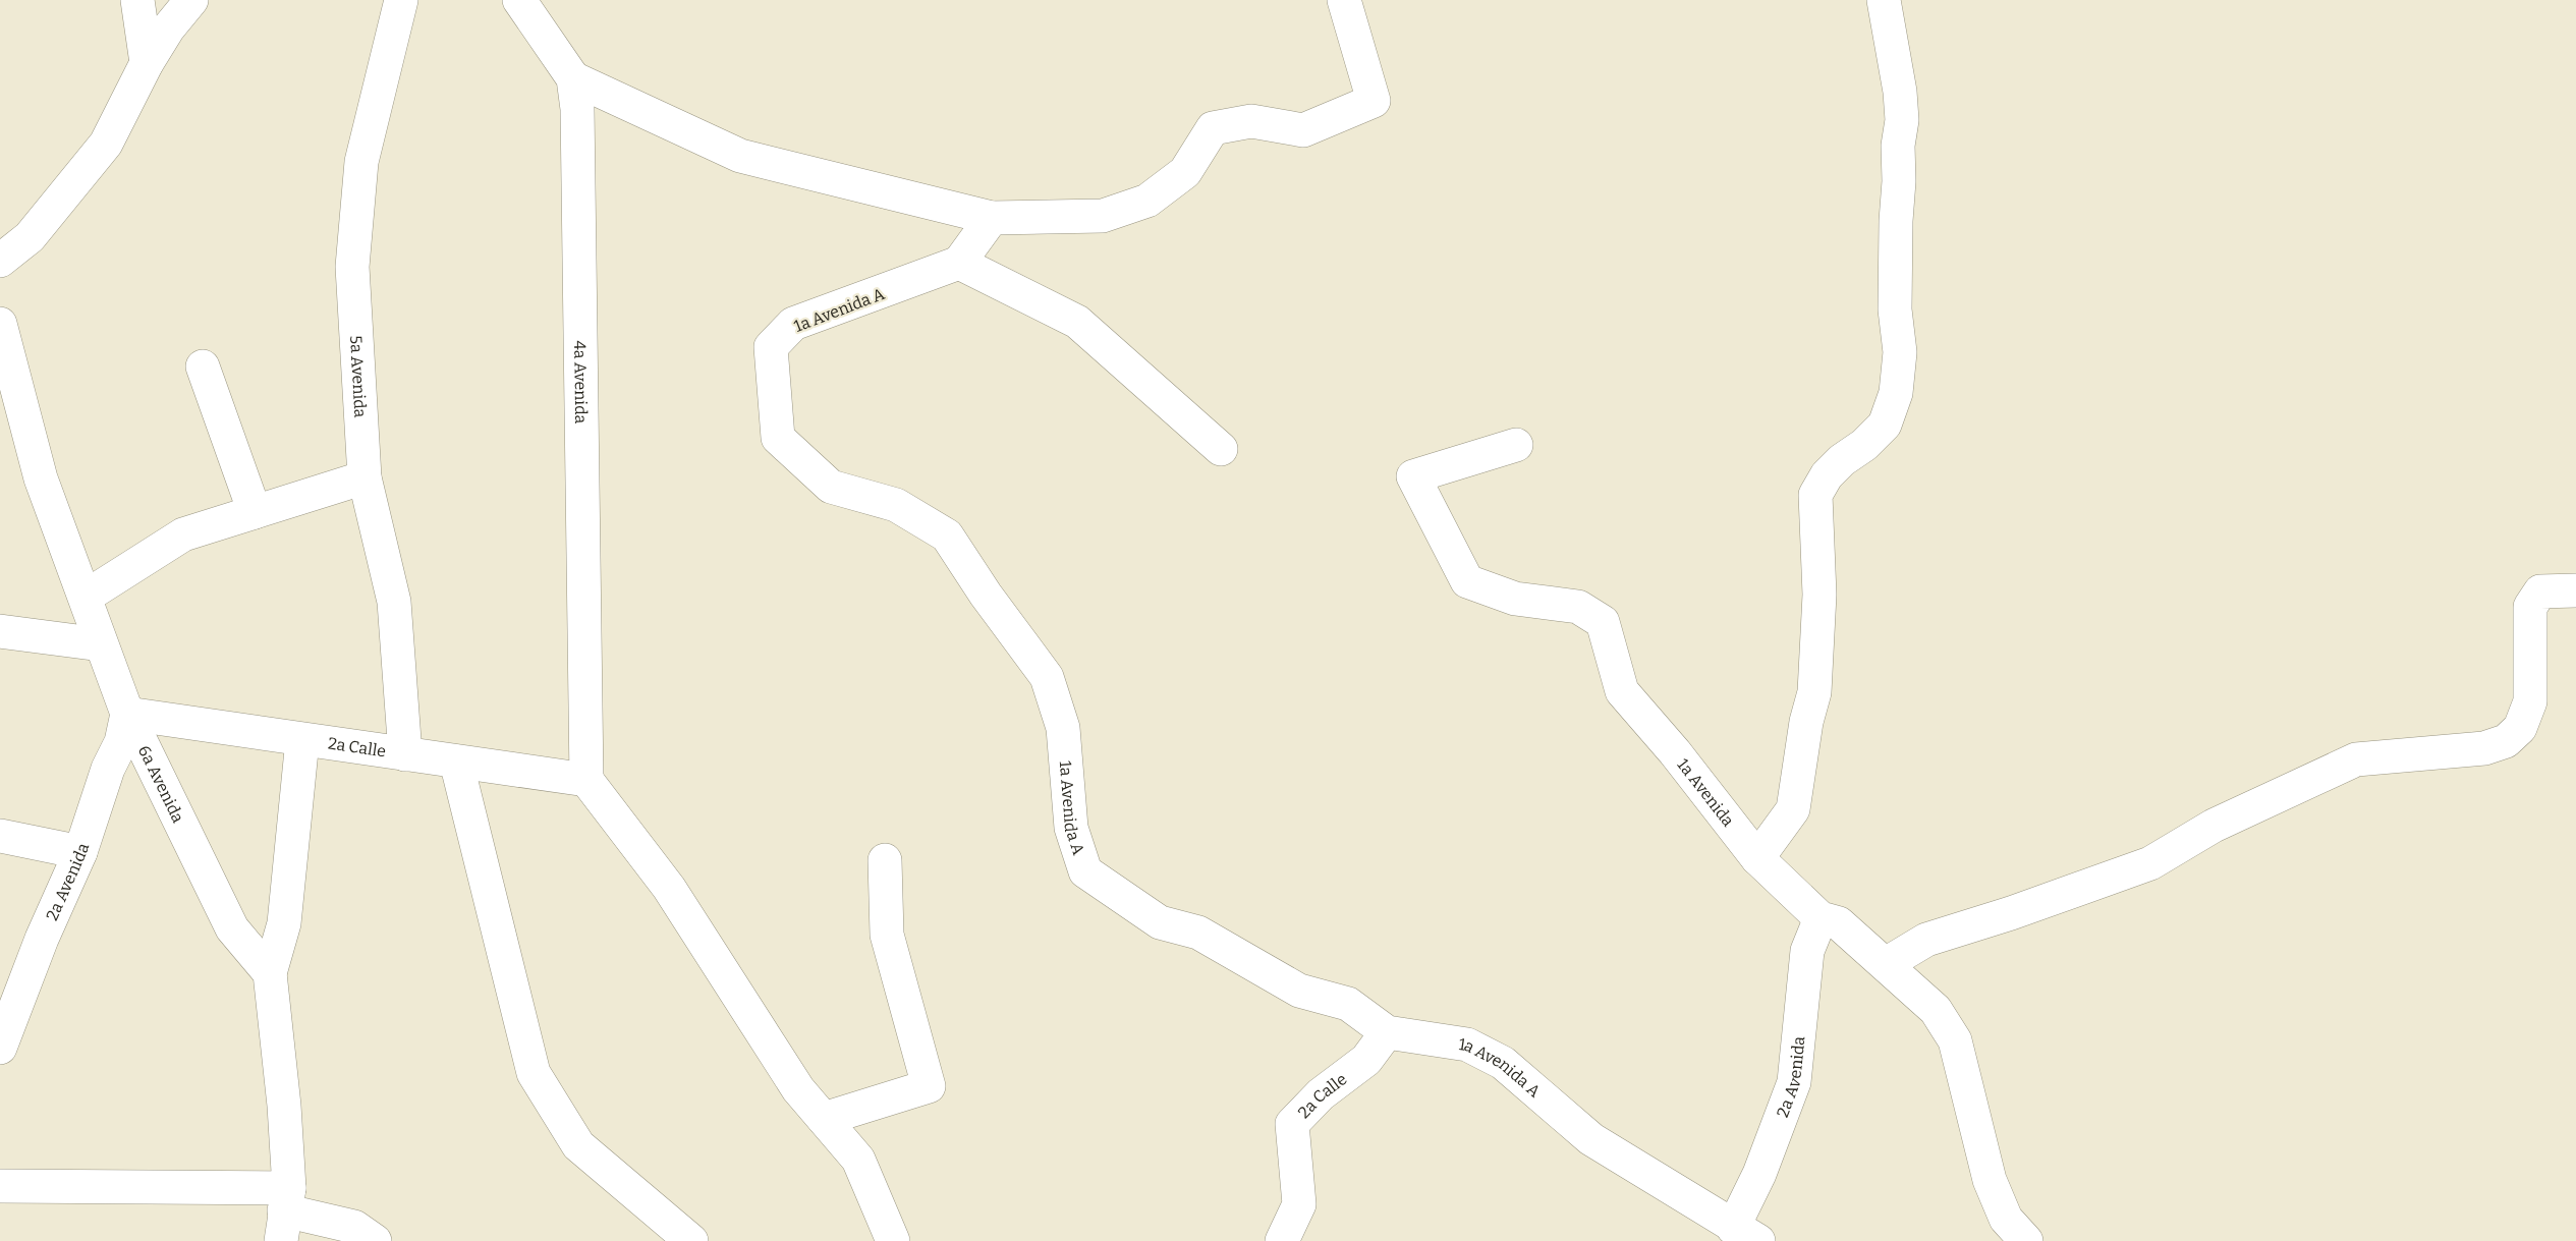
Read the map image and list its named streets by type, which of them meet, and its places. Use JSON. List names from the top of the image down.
{
  "streets": {
    "street": [
      "1a Avenida A",
      "5a Avenida",
      "4a Avenida",
      "2a Calle",
      "6a Avenida",
      "1a Avenida",
      "2a Avenida"
    ]
  },
  "crossings": [
    ["1a Avenida A", "2a Calle"],
    ["1a Avenida A", "2a Avenida"],
    ["5a Avenida", "2a Calle"],
    ["4a Avenida", "2a Calle"],
    ["2a Calle", "6a Avenida"],
    ["2a Calle", "2a Avenida"],
    ["6a Avenida", "2a Avenida"],
    ["1a Avenida", "2a Avenida"]
  ]
}
